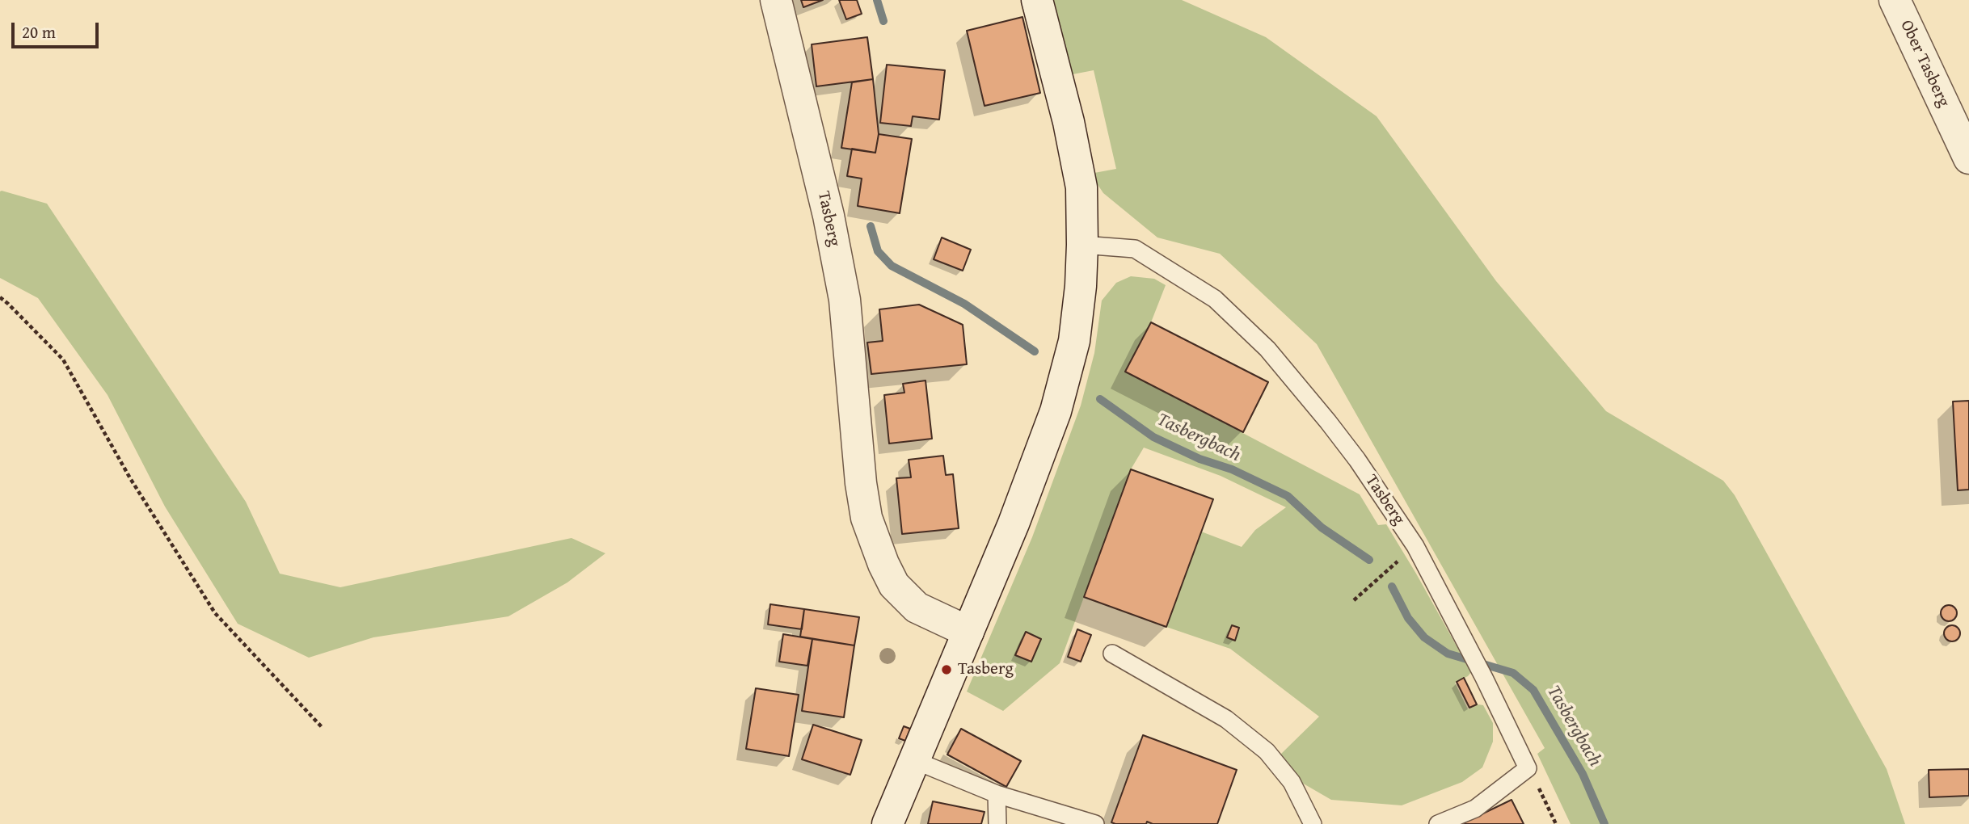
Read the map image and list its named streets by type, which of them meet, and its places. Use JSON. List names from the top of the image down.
{
  "streets": {
    "main road": ["Ober Tasberg", "Tasberg"]
  },
  "water": ["Tasbergbach"],
  "places": ["Tasberg"],
  "scale_bar": "20 m"
}
